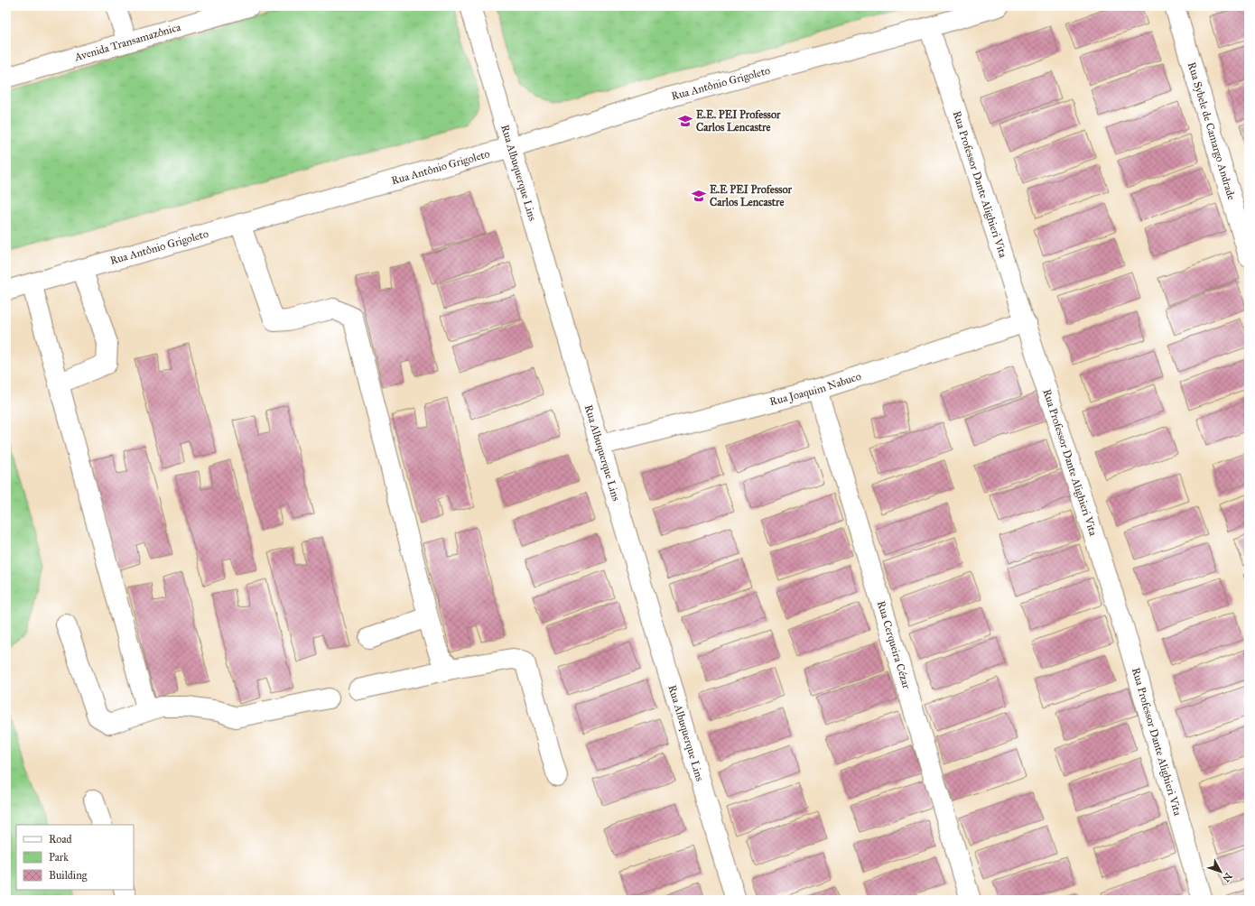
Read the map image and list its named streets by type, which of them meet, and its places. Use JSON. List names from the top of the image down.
{
  "streets": {
    "street": [
      "Avenida Transamazônica",
      "Rua Antônio Grigoleto",
      "Rua Sybele de Camargo Andrade",
      "Rua Albuquerque Lins",
      "Rua Professor Dante Alighieri Vita",
      "Rua Joaquim Nabuco",
      "Rua Cerqueira Cézar"
    ]
  },
  "crossings": [
    ["Rua Antônio Grigoleto", "Rua Albuquerque Lins"],
    ["Rua Antônio Grigoleto", "Rua Professor Dante Alighieri Vita"],
    ["Rua Albuquerque Lins", "Rua Joaquim Nabuco"],
    ["Rua Professor Dante Alighieri Vita", "Rua Joaquim Nabuco"],
    ["Rua Joaquim Nabuco", "Rua Cerqueira Cézar"]
  ],
  "places": {
    "school or university": ["E.E. PEI Professor Carlos Lencastre", "E.E PEI Professor Carlos Lencastre"]
  },
  "legend": ["Road", "Park", "Building"],
  "north": "bottom right"
}
